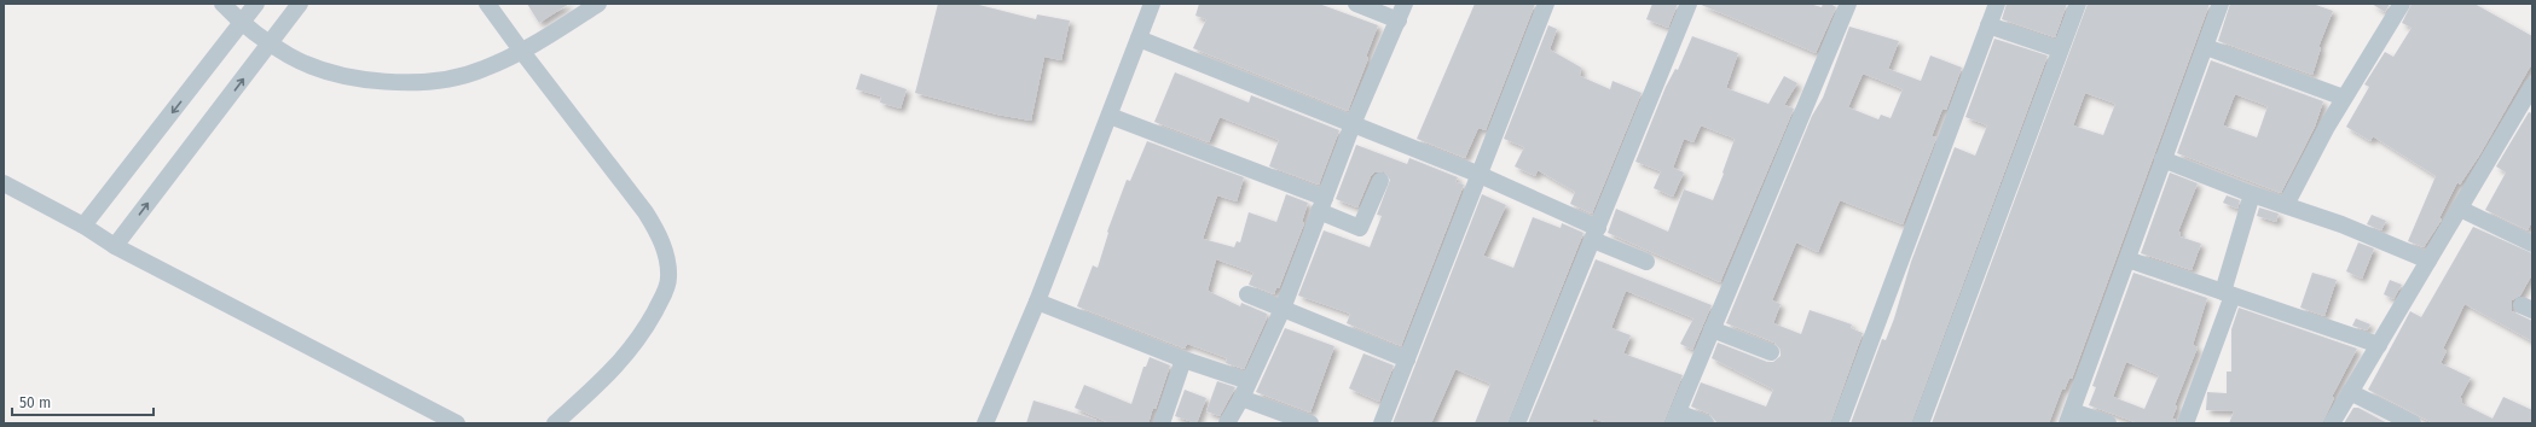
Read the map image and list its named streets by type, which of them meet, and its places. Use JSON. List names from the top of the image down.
{
  "scale_bar": "50 m"
}
